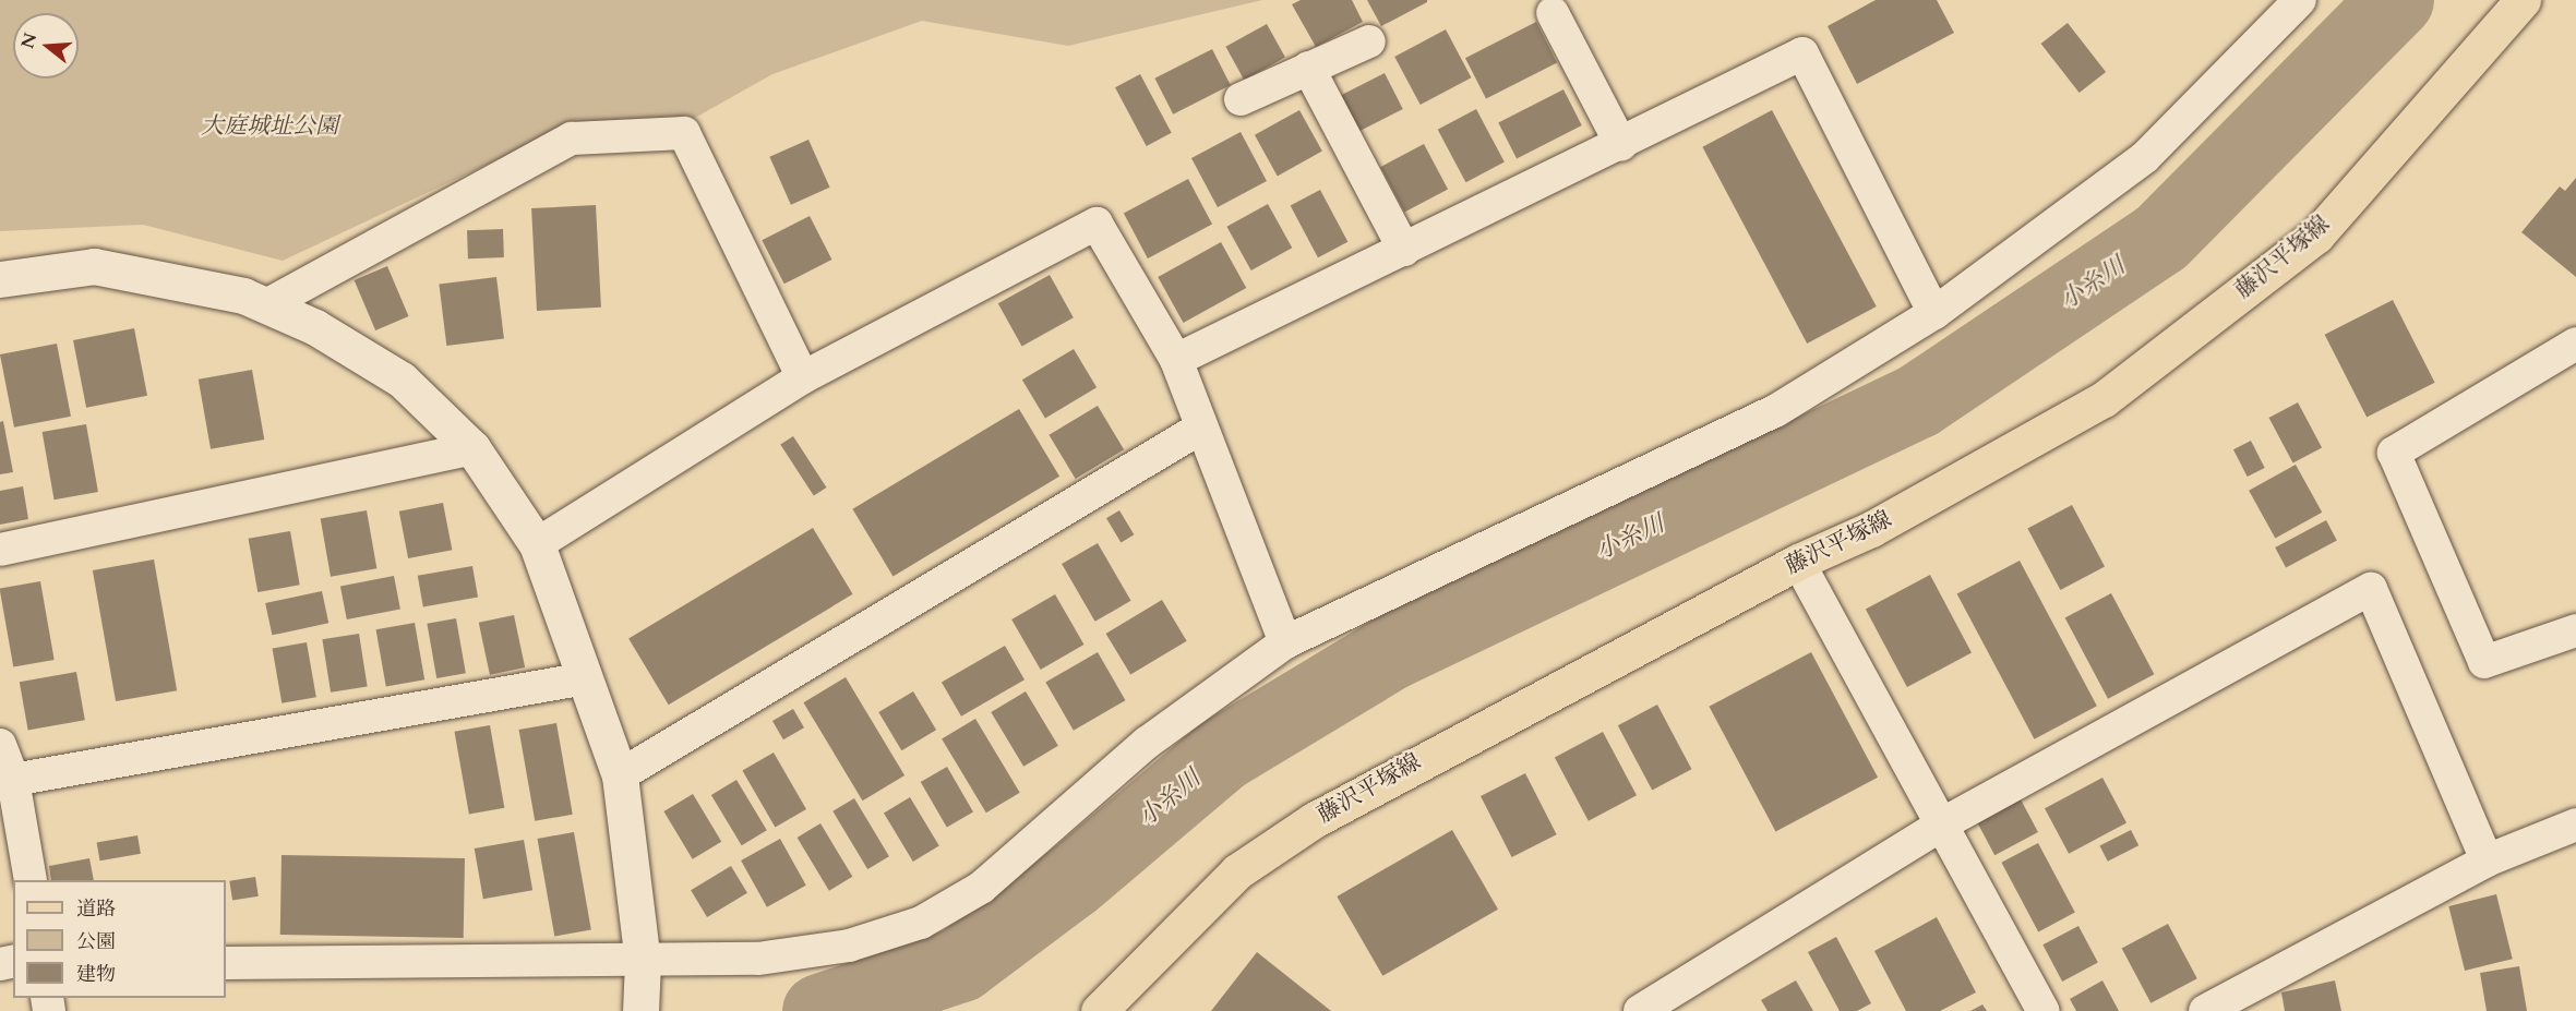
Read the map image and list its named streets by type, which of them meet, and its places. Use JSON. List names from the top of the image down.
{
  "streets": {
    "main road": ["藤沢平塚線"]
  },
  "water": ["小糸川"],
  "parks": ["大庭城址公園"],
  "legend": ["道路", "公園", "建物"],
  "north": "left"
}
